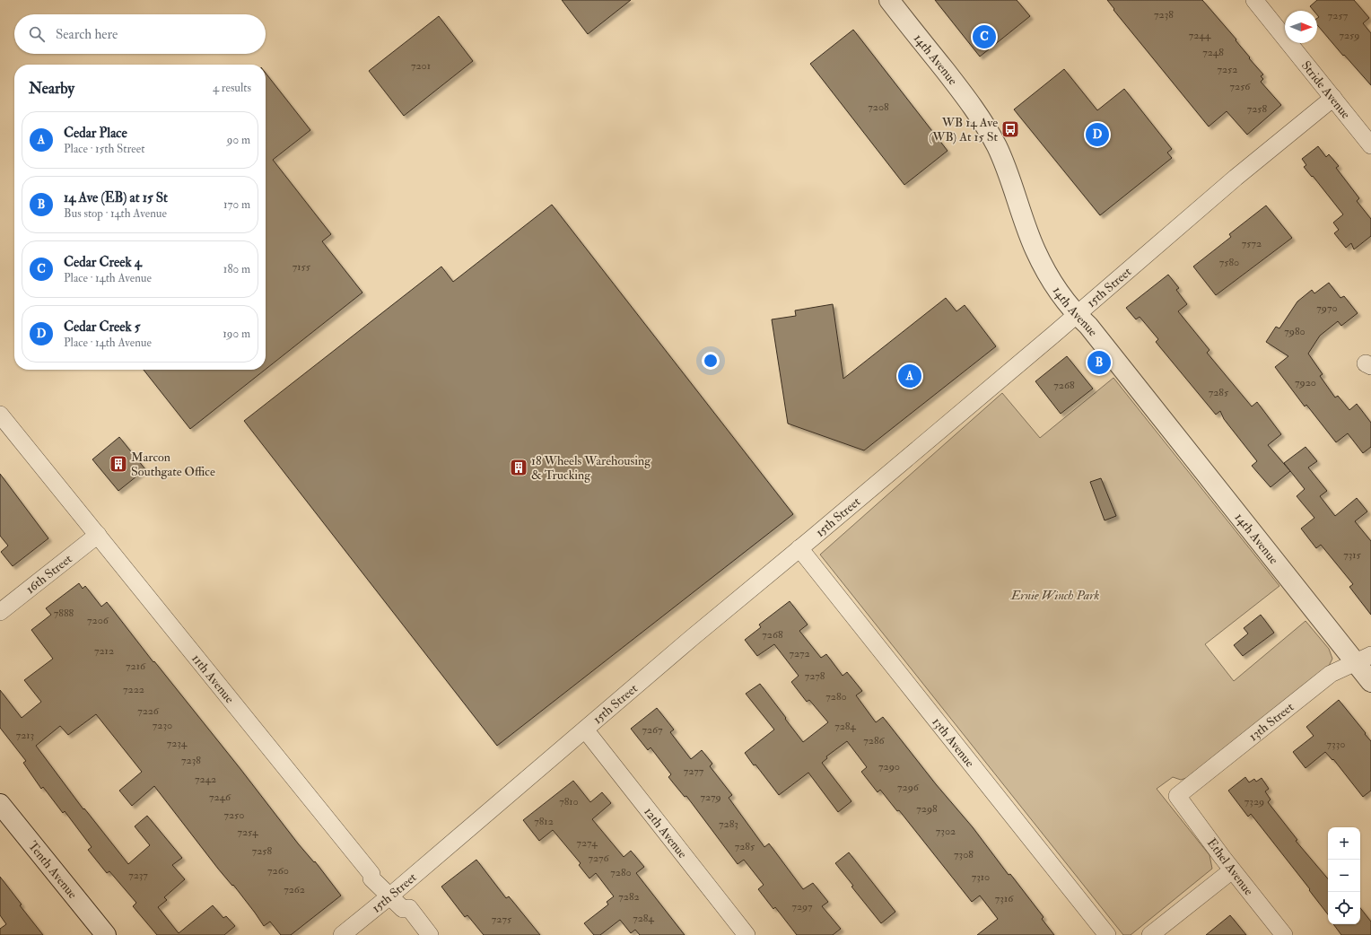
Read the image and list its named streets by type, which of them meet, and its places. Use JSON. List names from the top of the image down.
{
  "streets": {
    "street": [
      "14th Avenue",
      "Stride Avenue",
      "15th Street",
      "16th Street",
      "11th Avenue",
      "13th Street",
      "13th Avenue",
      "12th Avenue",
      "Ethel Avenue",
      "Tenth Avenue"
    ]
  },
  "crossings": [
    ["14th Avenue", "15th Street"],
    ["14th Avenue", "13th Street"],
    ["Stride Avenue", "15th Street"],
    ["15th Street", "11th Avenue"],
    ["15th Street", "13th Avenue"],
    ["15th Street", "12th Avenue"],
    ["16th Street", "11th Avenue"],
    ["13th Street", "Ethel Avenue"]
  ],
  "parks": ["Ernie Winch Park"],
  "places": {
    "bus stop": ["WB 14 Ave (WB) At 15 St"],
    "building": ["Marcon Southgate Office", "18 Wheels Warehousing & Trucking"]
  },
  "house_numbers": [
    "7238",
    "7257",
    "7244",
    "7259",
    "7248",
    "7201",
    "7252",
    "7256",
    "7208",
    "7258",
    "7572",
    "7580",
    "7155",
    "7970",
    "7980",
    "7920",
    "7268",
    "7285",
    "7315",
    "7888",
    "7206",
    "7268",
    "7212",
    "7272",
    "7216",
    "7278",
    "7222",
    "7280",
    "7226",
    "7230",
    "7284",
    "7267",
    "7213",
    "7286",
    "7234",
    "7330",
    "7238",
    "7290",
    "7277",
    "7242",
    "7296",
    "7246",
    "7279",
    "7810",
    "7329",
    "7298",
    "7250",
    "7812",
    "7283",
    "7302",
    "7254",
    "7274",
    "7285",
    "7258",
    "7308",
    "7276",
    "7260",
    "7280",
    "7237",
    "7310",
    "7262",
    "7282",
    "7316",
    "7297",
    "7284",
    "7275"
  ],
  "north": "right",
  "page": {
    "search": "Search here",
    "pins": [
      "C",
      "D",
      "B",
      "A"
    ],
    "heading": ["Nearby", "4 results"],
    "list": [
      {
        "mark": "A",
        "name": "Cedar Place",
        "note": "Place · 15th Street",
        "value": "90 m"
      },
      {
        "mark": "B",
        "name": "14 Ave (EB) at 15 St",
        "note": "Bus stop · 14th Avenue",
        "value": "170 m"
      },
      {
        "mark": "C",
        "name": "Cedar Creek 4",
        "note": "Place · 14th Avenue",
        "value": "180 m"
      },
      {
        "mark": "D",
        "name": "Cedar Creek 5",
        "note": "Place · 14th Avenue",
        "value": "190 m"
      }
    ],
    "map_buttons": ["+", "−"]
  }
}
